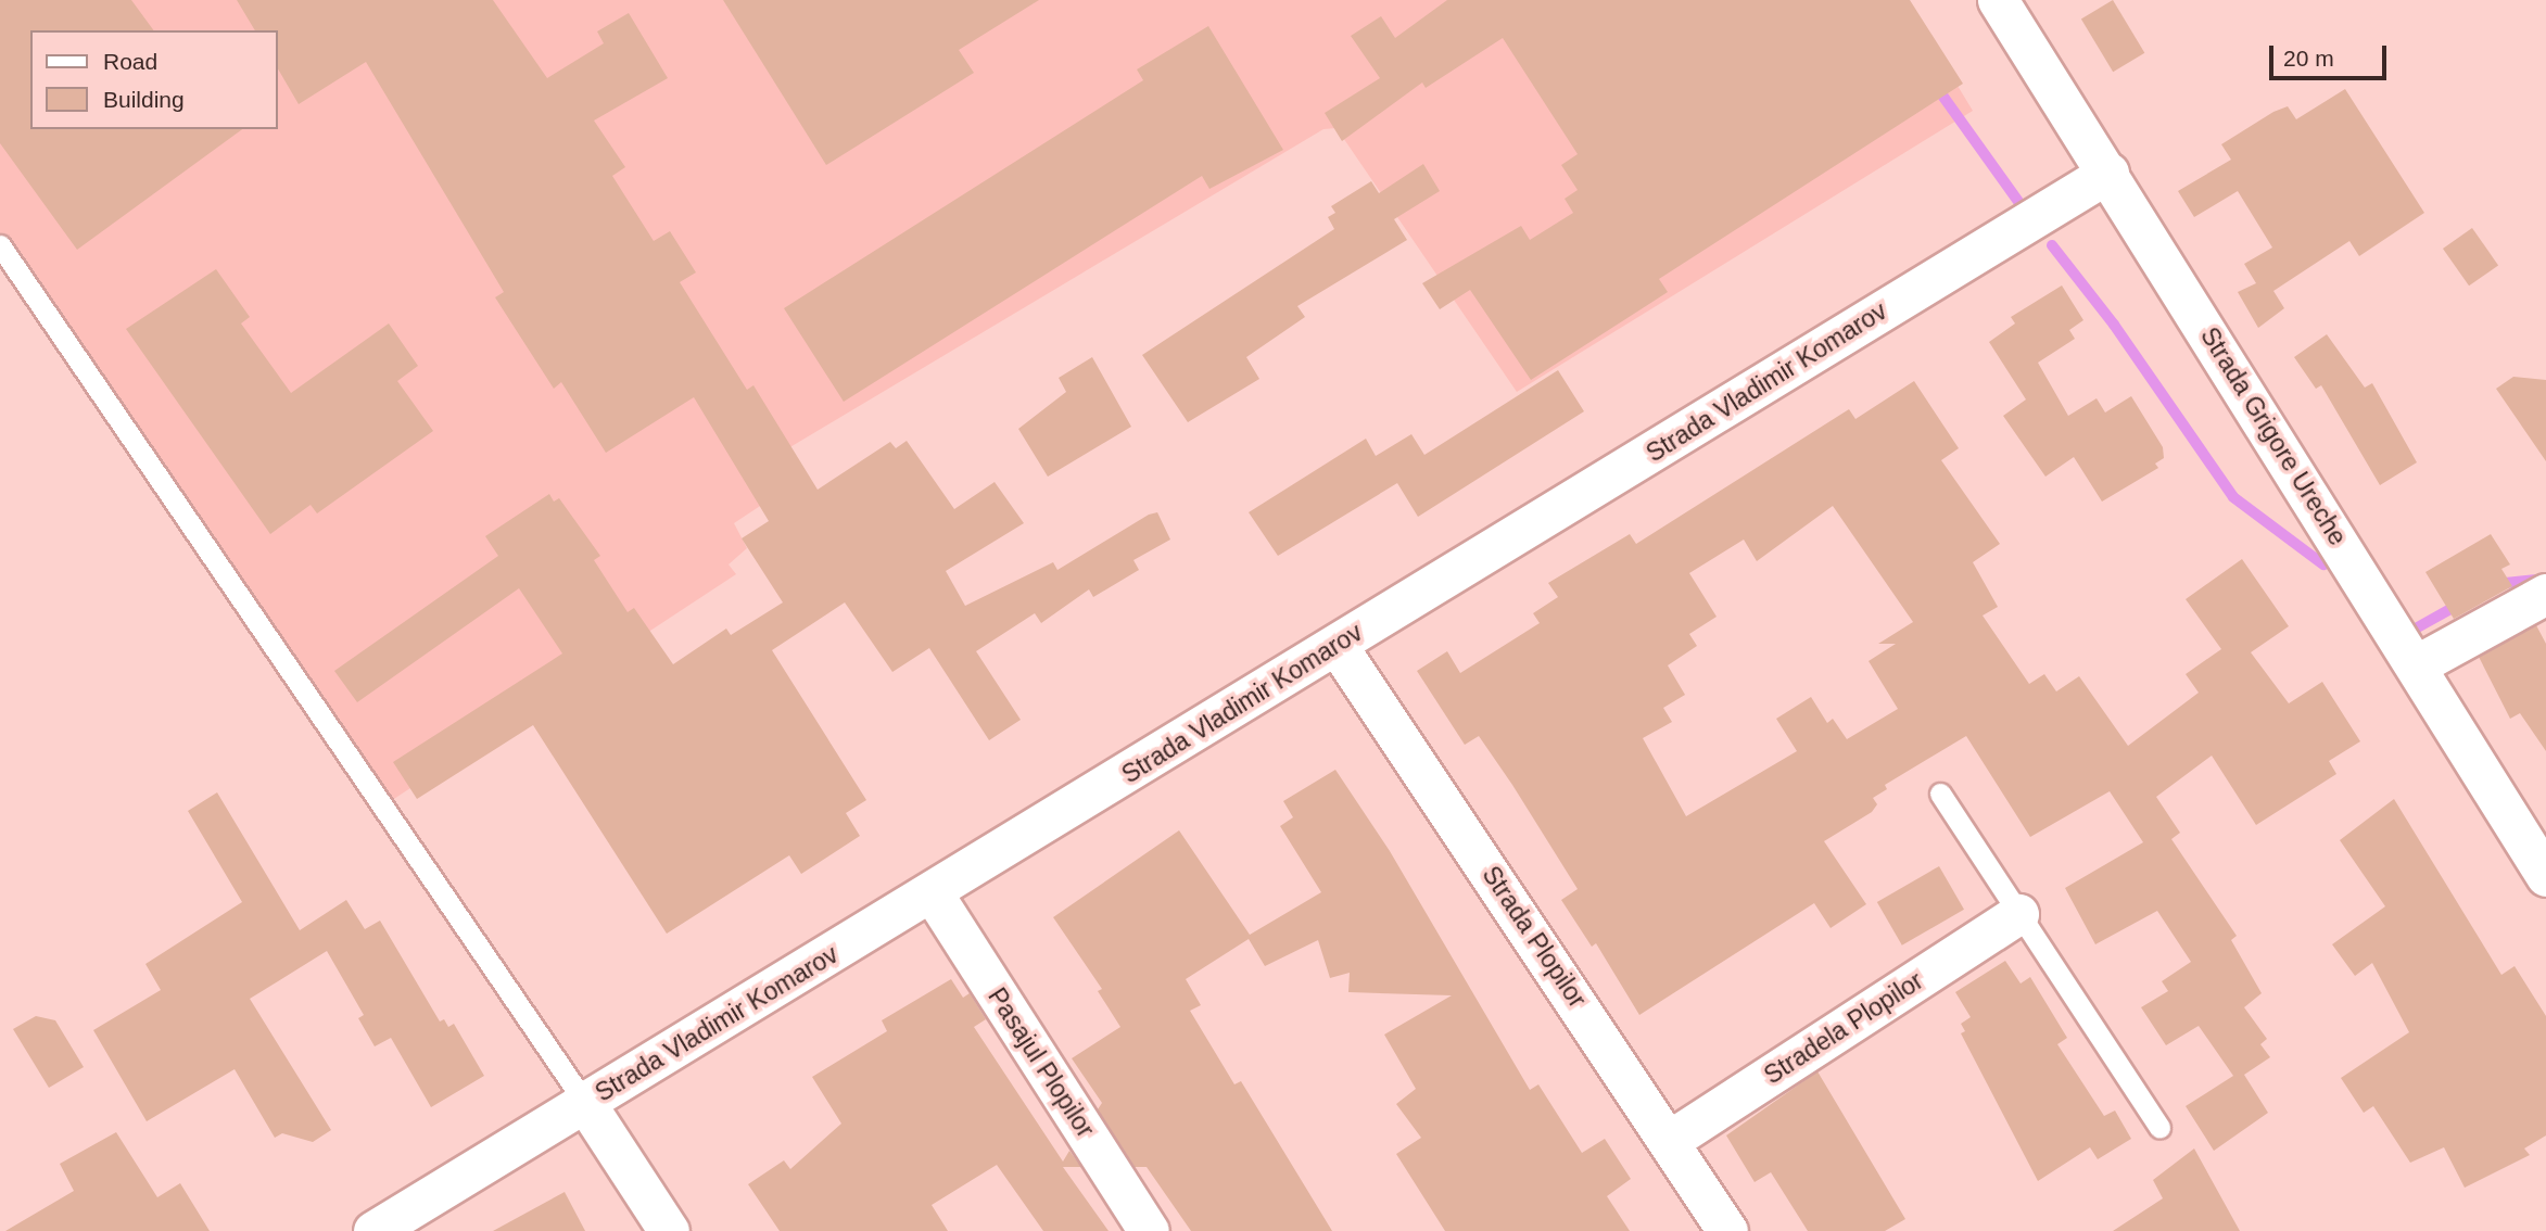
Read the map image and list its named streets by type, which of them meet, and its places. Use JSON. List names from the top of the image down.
{
  "streets": {
    "street": [
      "Strada Vladimir Komarov",
      "Strada Grigore Ureche",
      "Strada Plopilor",
      "Stradela Plopilor",
      "Pasajul Plopilor"
    ]
  },
  "crossings": [
    ["Strada Vladimir Komarov", "Strada Grigore Ureche"],
    ["Strada Vladimir Komarov", "Strada Plopilor"],
    ["Strada Vladimir Komarov", "Pasajul Plopilor"],
    ["Strada Plopilor", "Stradela Plopilor"]
  ],
  "legend": ["Road", "Building"],
  "scale_bar": "20 m"
}
